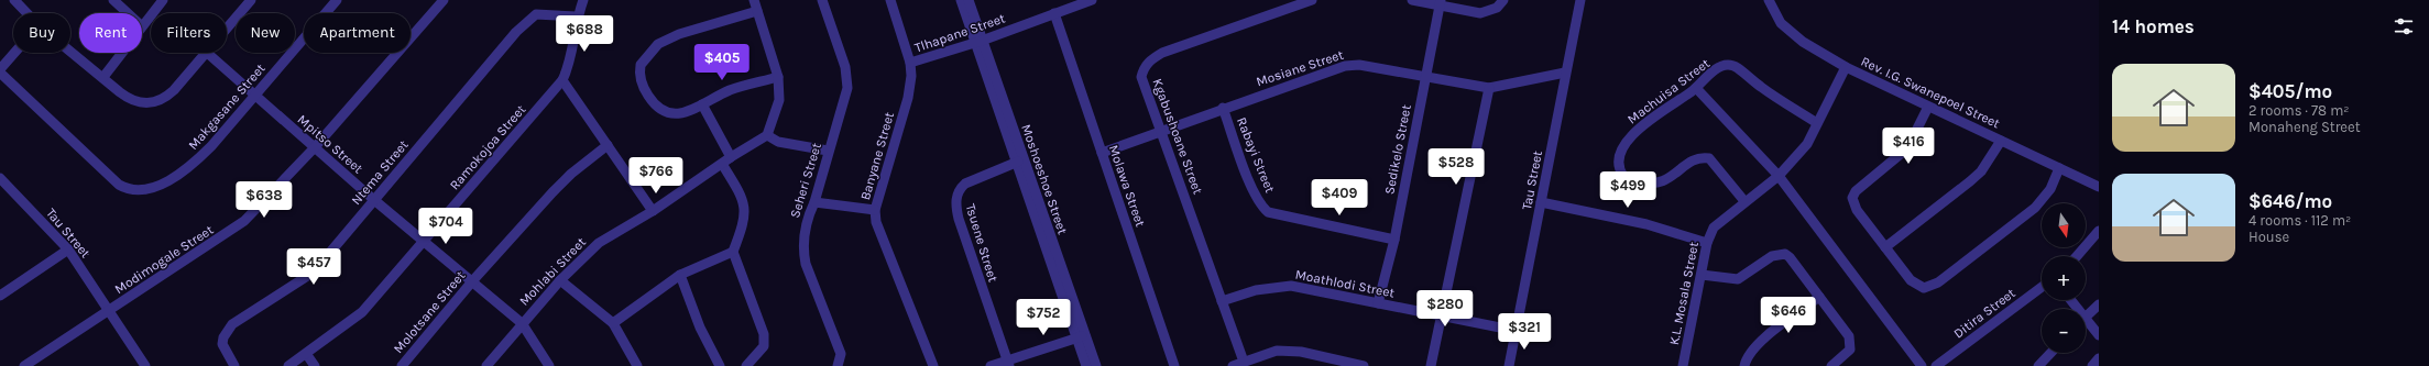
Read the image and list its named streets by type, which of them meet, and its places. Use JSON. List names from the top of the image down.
{
  "streets": {
    "street": [
      "Tlhapane Street",
      "Mosiane Street",
      "Machuisa Street",
      "Rev. I.G. Swanepoel Street",
      "Makgasane Street",
      "Kgabushoane Street",
      "Mpitso Street",
      "Ramokojoa Street",
      "Sedikelo Street",
      "Rabayi Street",
      "Banyane Street",
      "Ntema Street",
      "Moshoeshoe Street",
      "Seheri Street",
      "Tau Street",
      "Molawa Street",
      "Tsuene Street",
      "Modimogale Street",
      "Mohlabi Street",
      "Moathlodi Street",
      "K.L. Mosala Street",
      "Molotsane Street",
      "Ditira Street"
    ]
  },
  "crossings": [
    ["Tlhapane Street", "Banyane Street"],
    ["Tlhapane Street", "Moshoeshoe Street"],
    ["Tlhapane Street", "Molawa Street"],
    ["Mosiane Street", "Kgabushoane Street"],
    ["Mosiane Street", "Sedikelo Street"],
    ["Mosiane Street", "Rabayi Street"],
    ["Mosiane Street", "Tau Street"],
    ["Mosiane Street", "Molawa Street"],
    ["Machuisa Street", "K.L. Mosala Street"],
    ["Rev. I.G. Swanepoel Street", "K.L. Mosala Street"],
    ["Makgasane Street", "Mpitso Street"],
    ["Kgabushoane Street", "Moathlodi Street"],
    ["Mpitso Street", "Ramokojoa Street"],
    ["Mpitso Street", "Ntema Street"],
    ["Mpitso Street", "Modimogale Street"],
    ["Mpitso Street", "Mohlabi Street"],
    ["Mpitso Street", "Molotsane Street"],
    ["Ramokojoa Street", "Ntema Street"],
    ["Sedikelo Street", "Rabayi Street"],
    ["Sedikelo Street", "Moathlodi Street"],
    ["Moshoeshoe Street", "Tsuene Street"],
    ["Tau Street", "Modimogale Street"],
    ["Tau Street", "Moathlodi Street"]
  ],
  "north": "bottom",
  "page": {
    "heading": "14 homes",
    "chip": [
      "Buy",
      "Rent",
      "Filters",
      "New",
      "Apartment"
    ],
    "price": [
      "$688",
      "$405",
      "$416",
      "$528",
      "$766",
      "$499",
      "$409",
      "$638",
      "$704",
      "$457",
      "$280",
      "$646",
      "$752",
      "$321"
    ],
    "list": [
      {
        "name": "$405/mo",
        "note": "2 rooms · 78 m² · Monaheng Street"
      },
      {
        "name": "$646/mo",
        "note": "4 rooms · 112 m² · House"
      }
    ],
    "map_buttons": ["+", "−"]
  }
}
